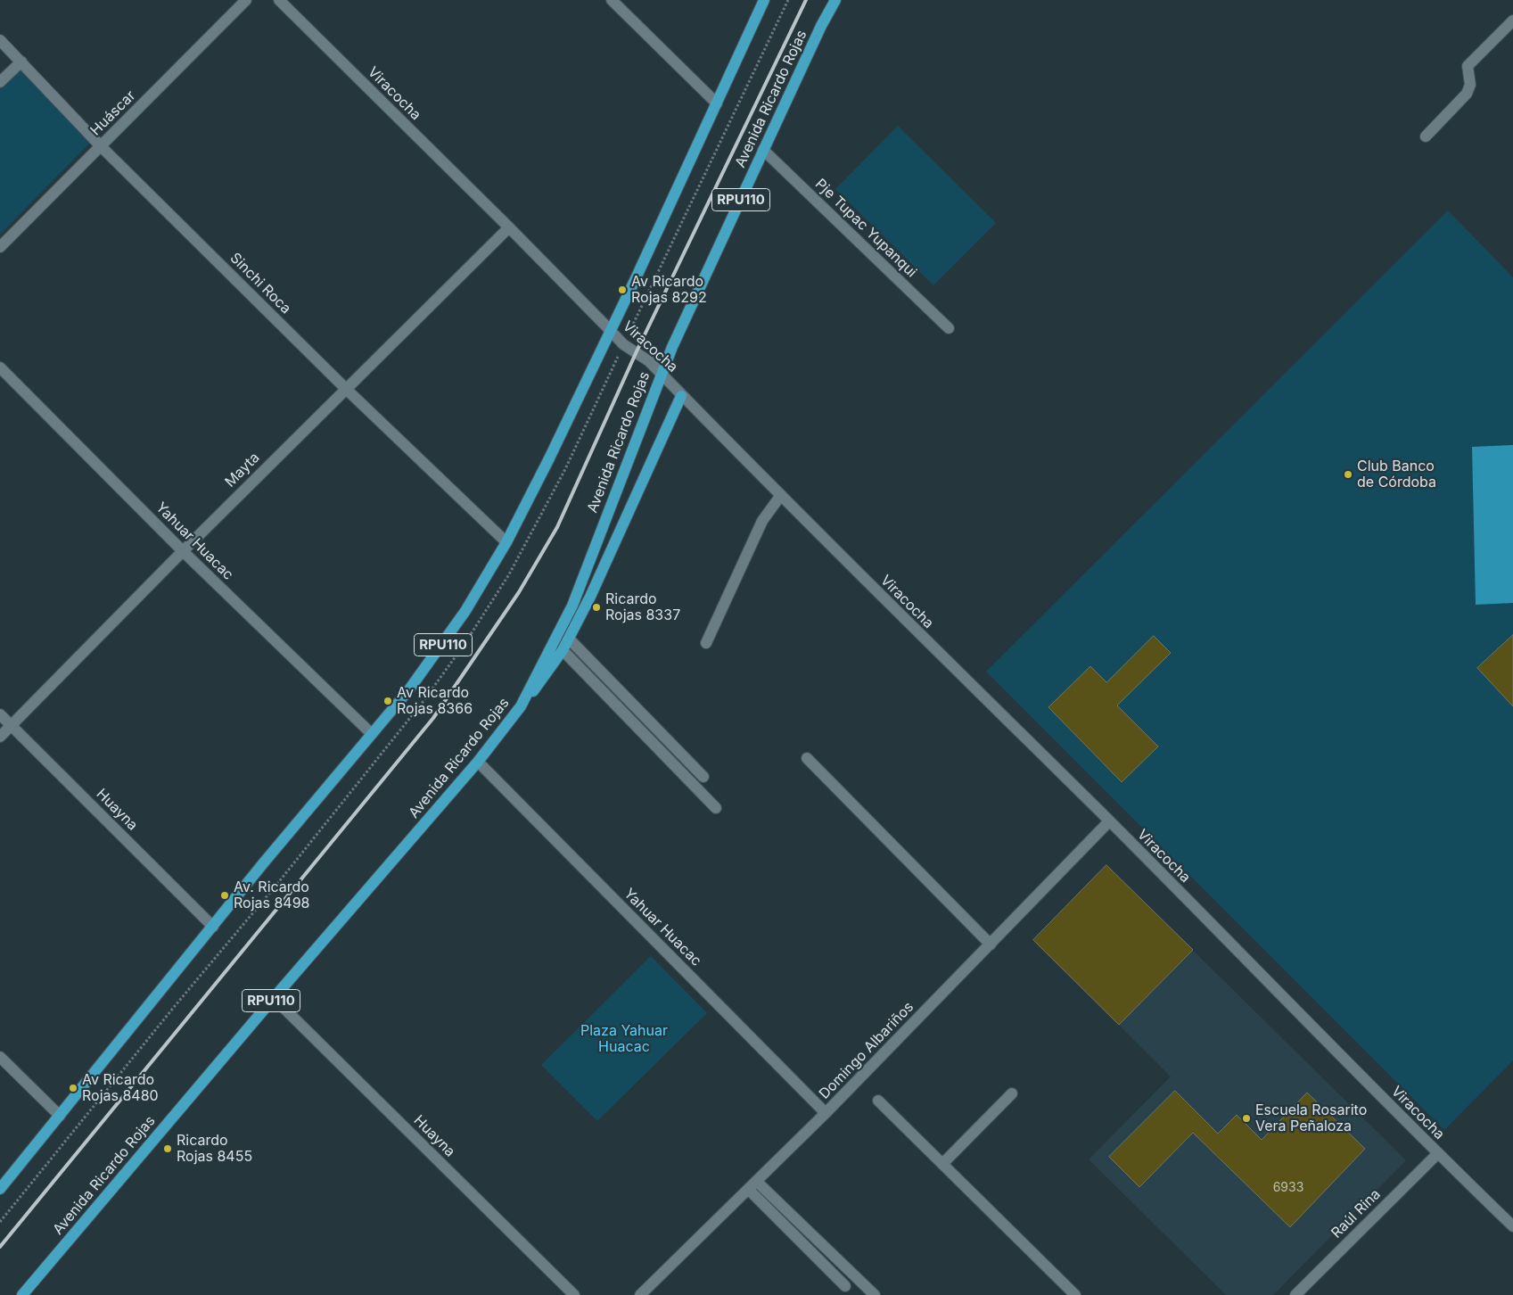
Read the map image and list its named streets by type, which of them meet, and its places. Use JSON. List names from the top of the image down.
{
  "streets": {
    "main road": ["Avenida Ricardo Rojas", "RPU110"],
    "street": [
      "Viracocha",
      "Huáscar",
      "Pje Tupac Yupanqui",
      "Sinchi Roca",
      "Mayta",
      "Yahuar Huacac",
      "Huayna",
      "Domingo Albariños",
      "Raúl Rina"
    ]
  },
  "crossings": [
    ["Viracocha", "Avenida Ricardo Rojas"],
    ["Viracocha", "RPU110"],
    ["Viracocha", "Mayta"],
    ["Viracocha", "Domingo Albariños"],
    ["Viracocha", "Raúl Rina"],
    ["Avenida Ricardo Rojas", "Pje Tupac Yupanqui"],
    ["Avenida Ricardo Rojas", "Yahuar Huacac"],
    ["Avenida Ricardo Rojas", "Huayna"],
    ["Huáscar", "Sinchi Roca"],
    ["RPU110", "Sinchi Roca"],
    ["RPU110", "Yahuar Huacac"],
    ["RPU110", "Huayna"],
    ["Sinchi Roca", "Mayta"],
    ["Mayta", "Yahuar Huacac"],
    ["Mayta", "Huayna"],
    ["Yahuar Huacac", "Domingo Albariños"]
  ],
  "parks": ["Plaza Yahuar Huacac"],
  "places": [
    "Av Ricardo Rojas 8292",
    "Club Banco de Córdoba",
    "Ricardo Rojas 8337",
    "Av Ricardo Rojas 8366",
    "Av. Ricardo Rojas 8498",
    "Av Ricardo Rojas 8480",
    "Escuela Rosarito Vera Peñaloza",
    "Ricardo Rojas 8455"
  ],
  "house_numbers": ["6933"]
}
